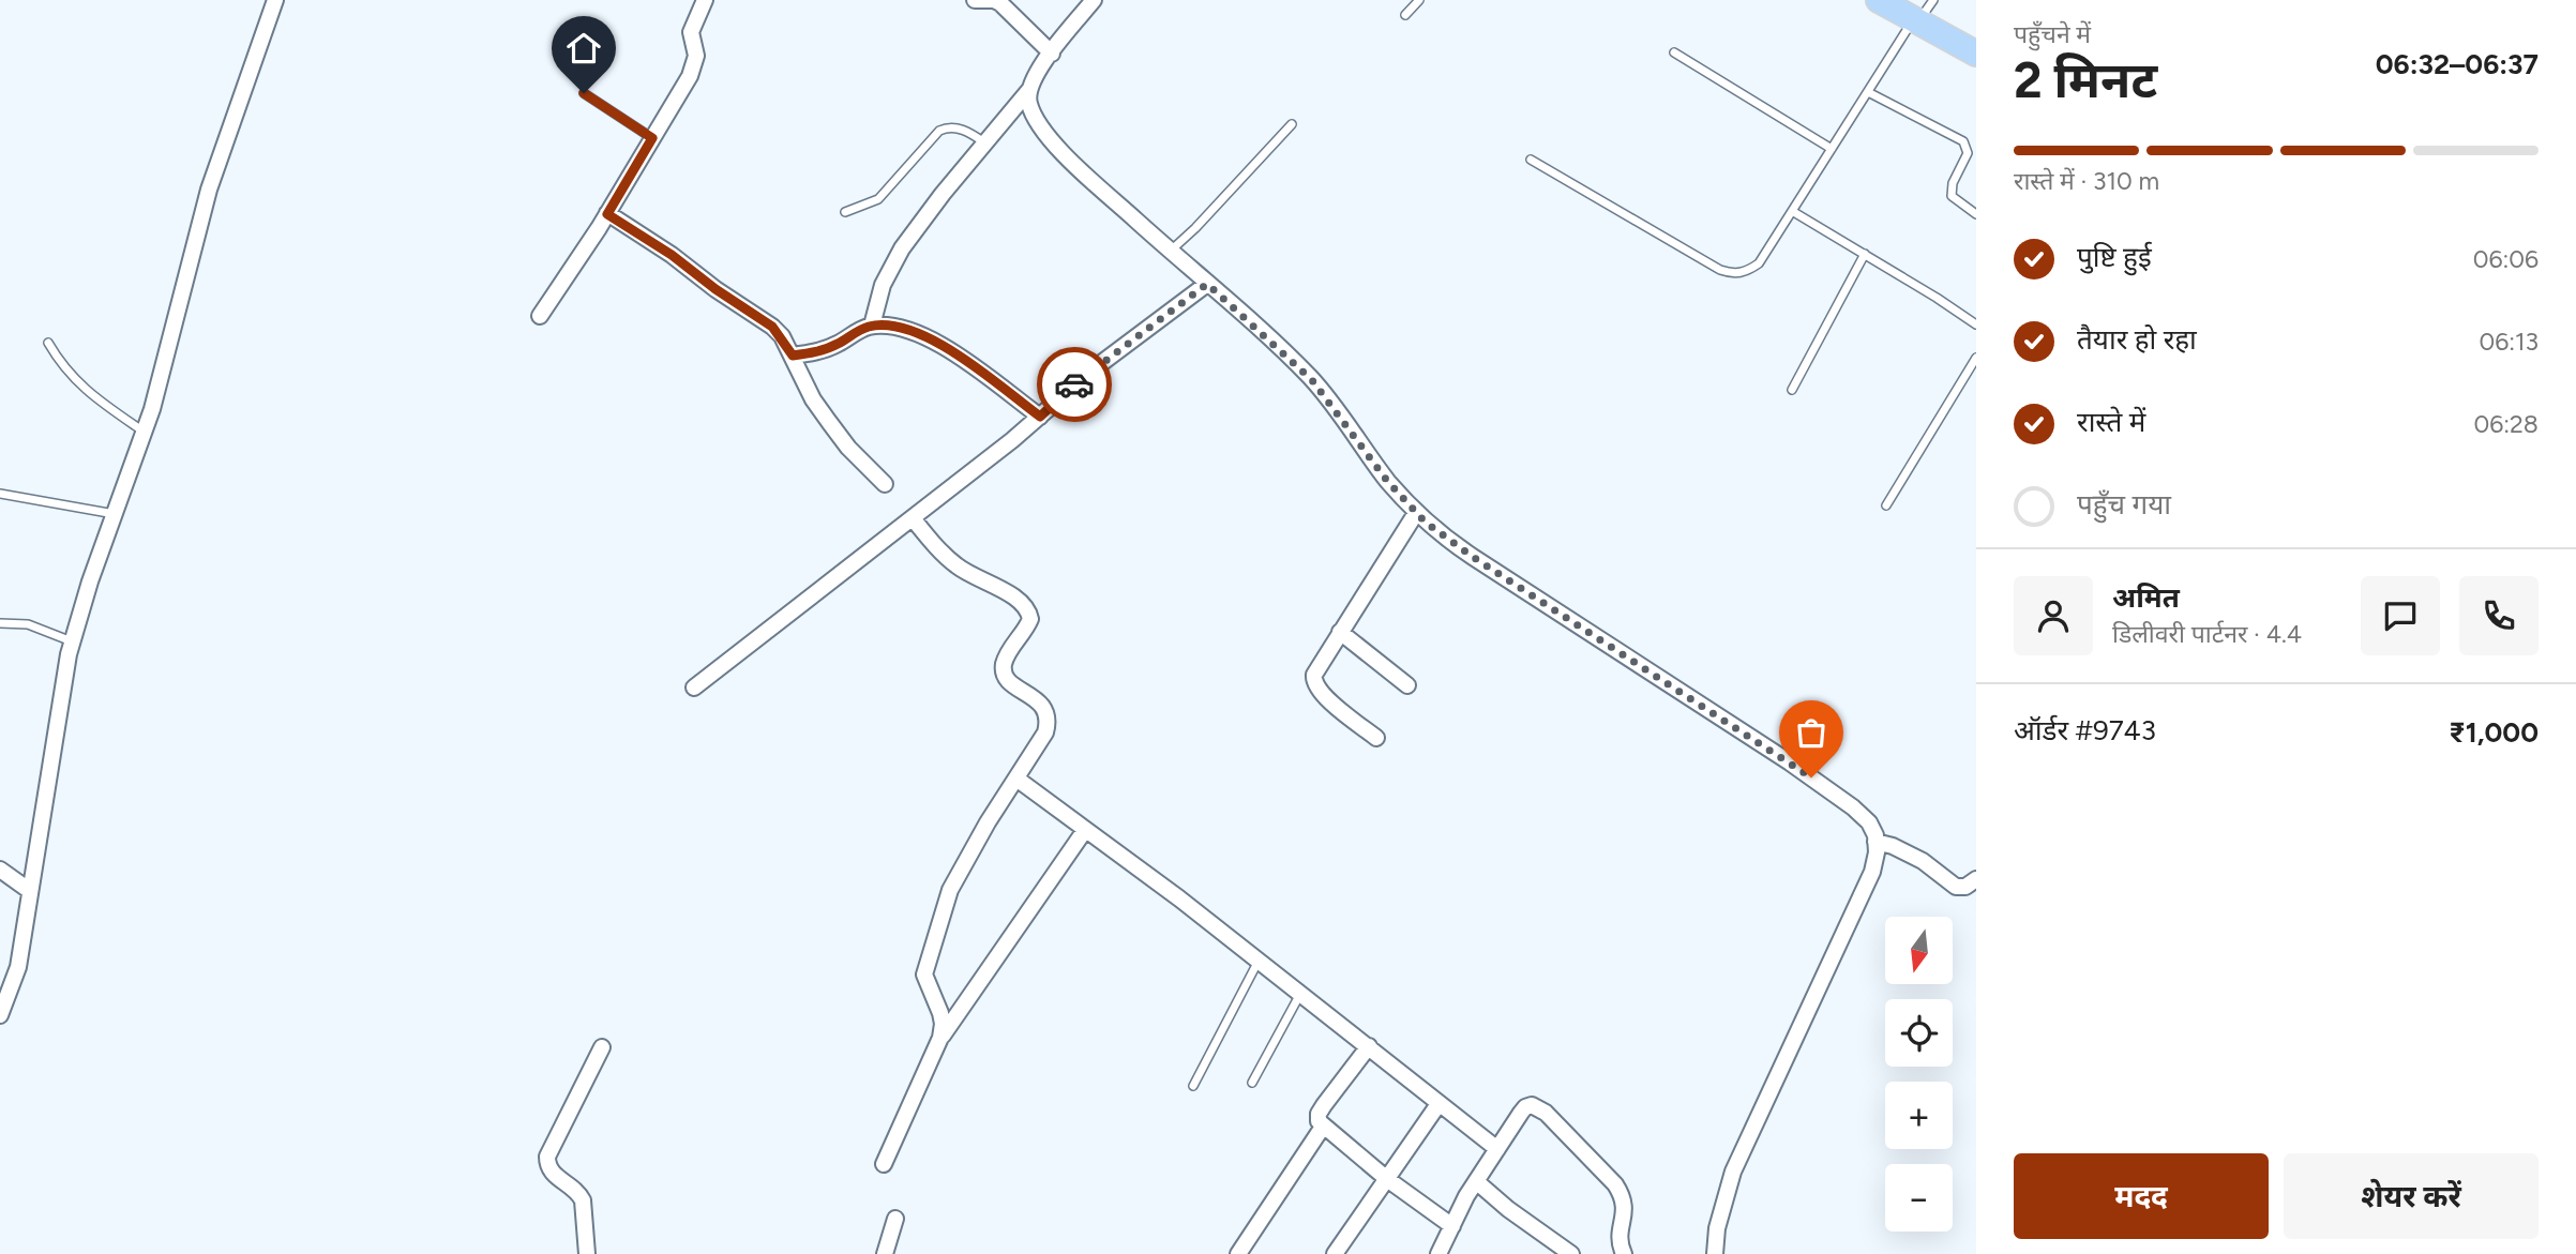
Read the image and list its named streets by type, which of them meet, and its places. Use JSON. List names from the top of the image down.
{
  "north": "bottom",
  "page": {
    "heading": ["2 मिनट", "पहुँचने में", "06:32–06:37"],
    "panel": [
      "अमित",
      "डिलीवरी पार्टनर · 4.4",
      "ऑर्डर #9743",
      "₹1,000"
    ],
    "bar": "रास्ते में · 310 m",
    "list": [
      ["पुष्टि हुई", "06:06"],
      ["तैयार हो रहा", "06:13"],
      ["रास्ते में", "06:28"],
      "पहुँच गया"
    ],
    "map_buttons": ["+", "−"],
    "buttons": ["मदद", "शेयर करें"]
  }
}
